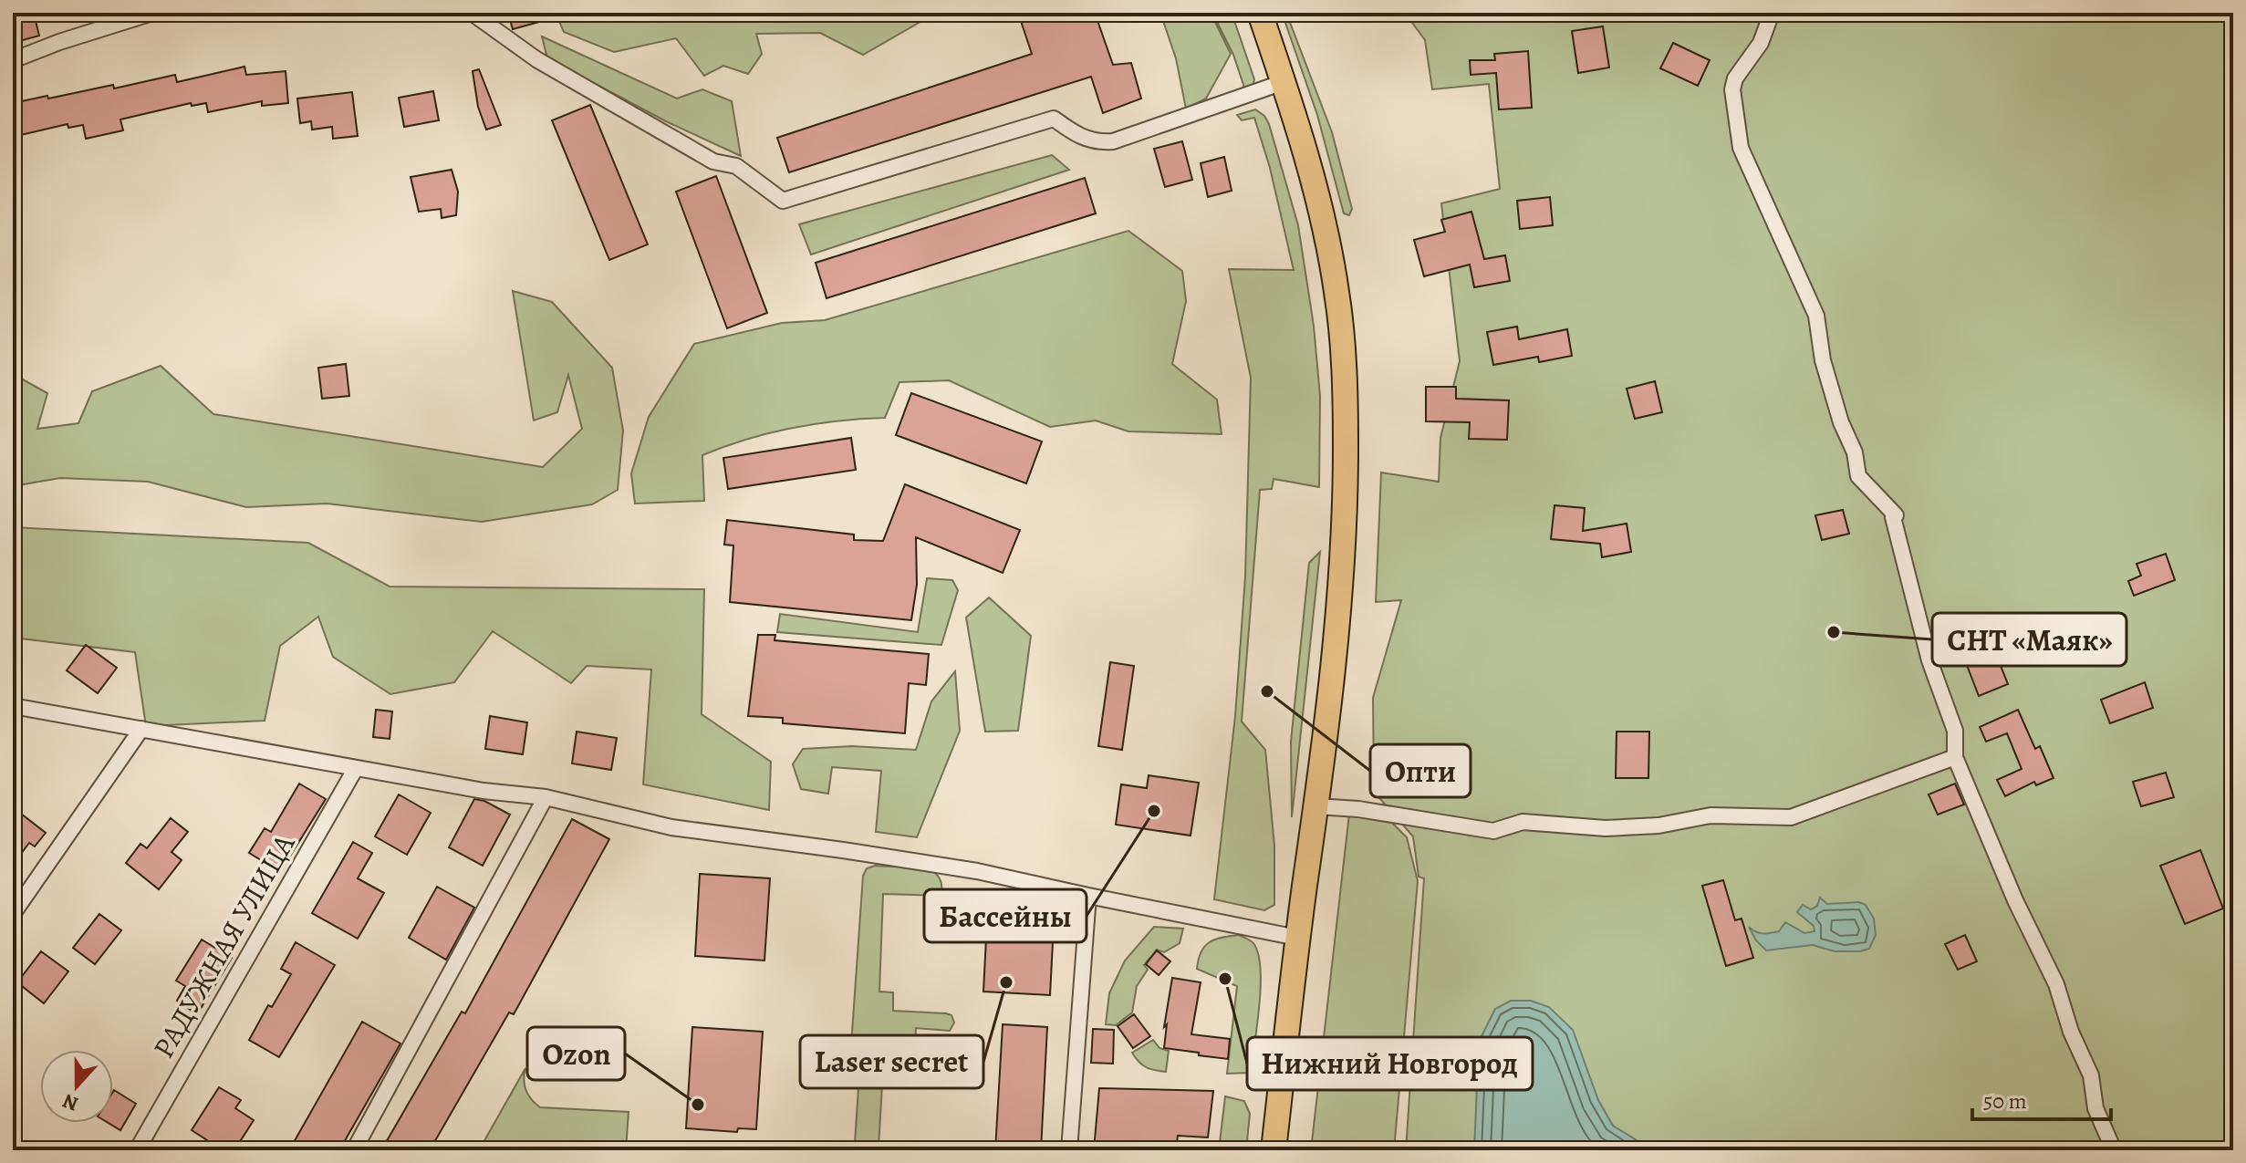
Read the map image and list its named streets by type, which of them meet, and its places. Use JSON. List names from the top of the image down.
{
  "streets": {
    "street": ["РАДУЖНАЯ УЛИЦА"]
  },
  "places": [
    "СНТ «Маяк»",
    "Опти",
    "Бассейны",
    "Нижний Новгород",
    "Laser secret",
    "Ozon"
  ],
  "scale_bar": "50 m",
  "north": "bottom"
}
